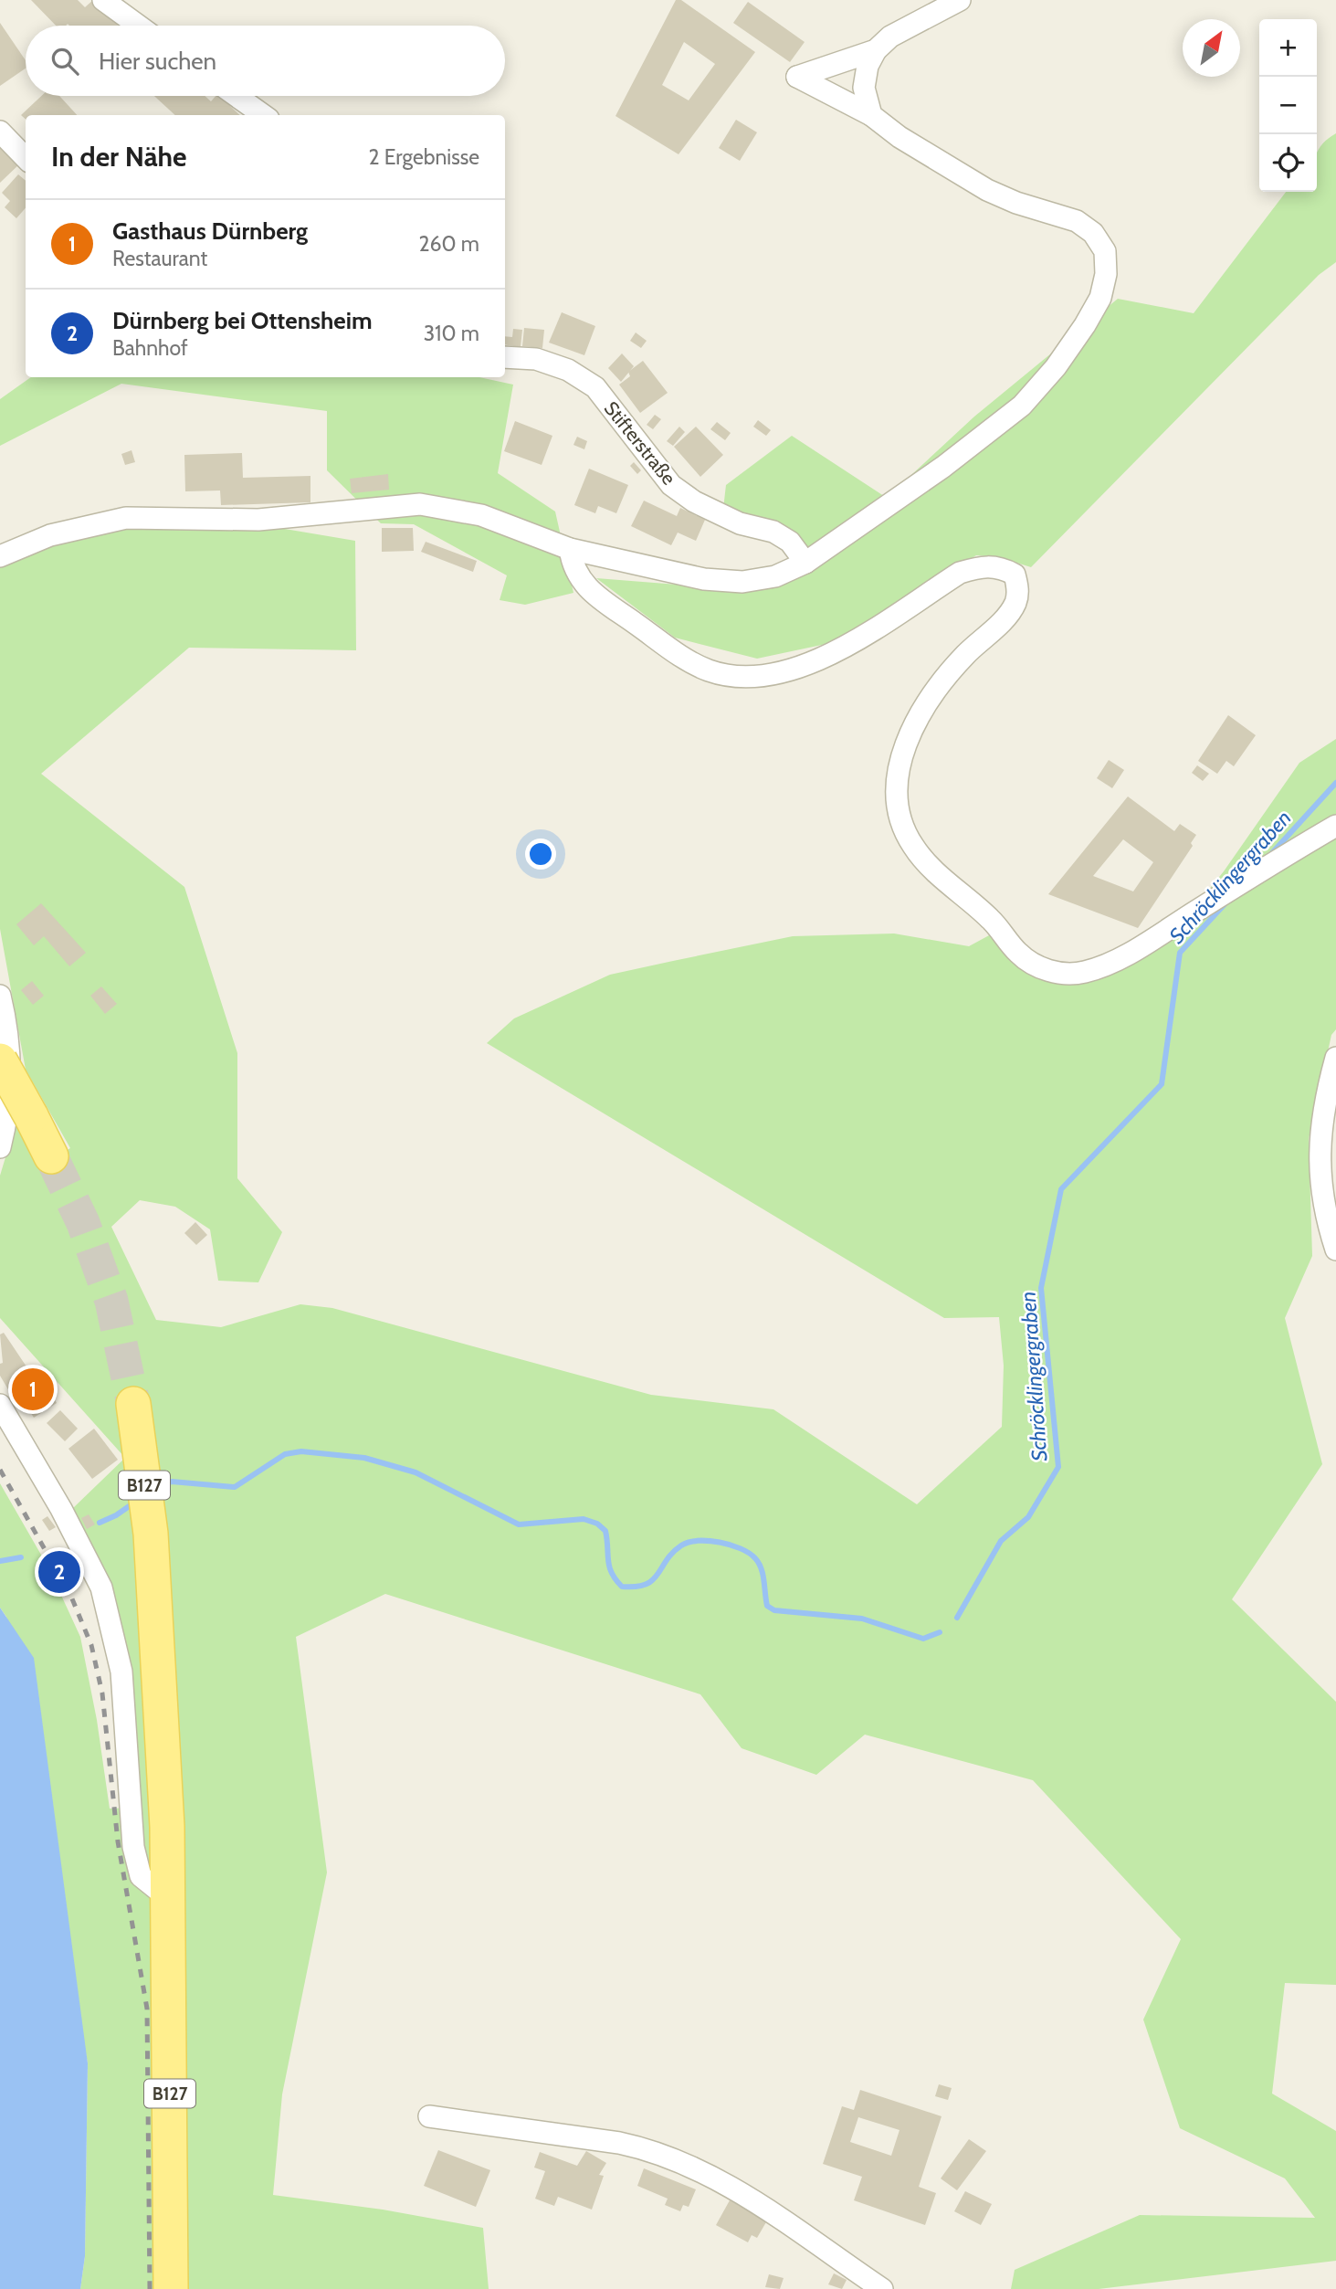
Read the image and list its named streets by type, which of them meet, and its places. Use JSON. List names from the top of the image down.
{
  "streets": {
    "main road": ["B127"],
    "street": ["Stifterstraße"]
  },
  "water": ["Schröcklingergraben"],
  "north": "top right",
  "page": {
    "map_buttons": ["+", "−"],
    "search": "Hier suchen",
    "heading": ["In der Nähe", "2 Ergebnisse"],
    "list": [
      {
        "mark": "1",
        "name": "Gasthaus Dürnberg",
        "note": "Restaurant",
        "value": "260 m"
      },
      {
        "mark": "2",
        "name": "Dürnberg bei Ottensheim",
        "note": "Bahnhof",
        "value": "310 m"
      }
    ],
    "pins": ["1", "2"]
  }
}
